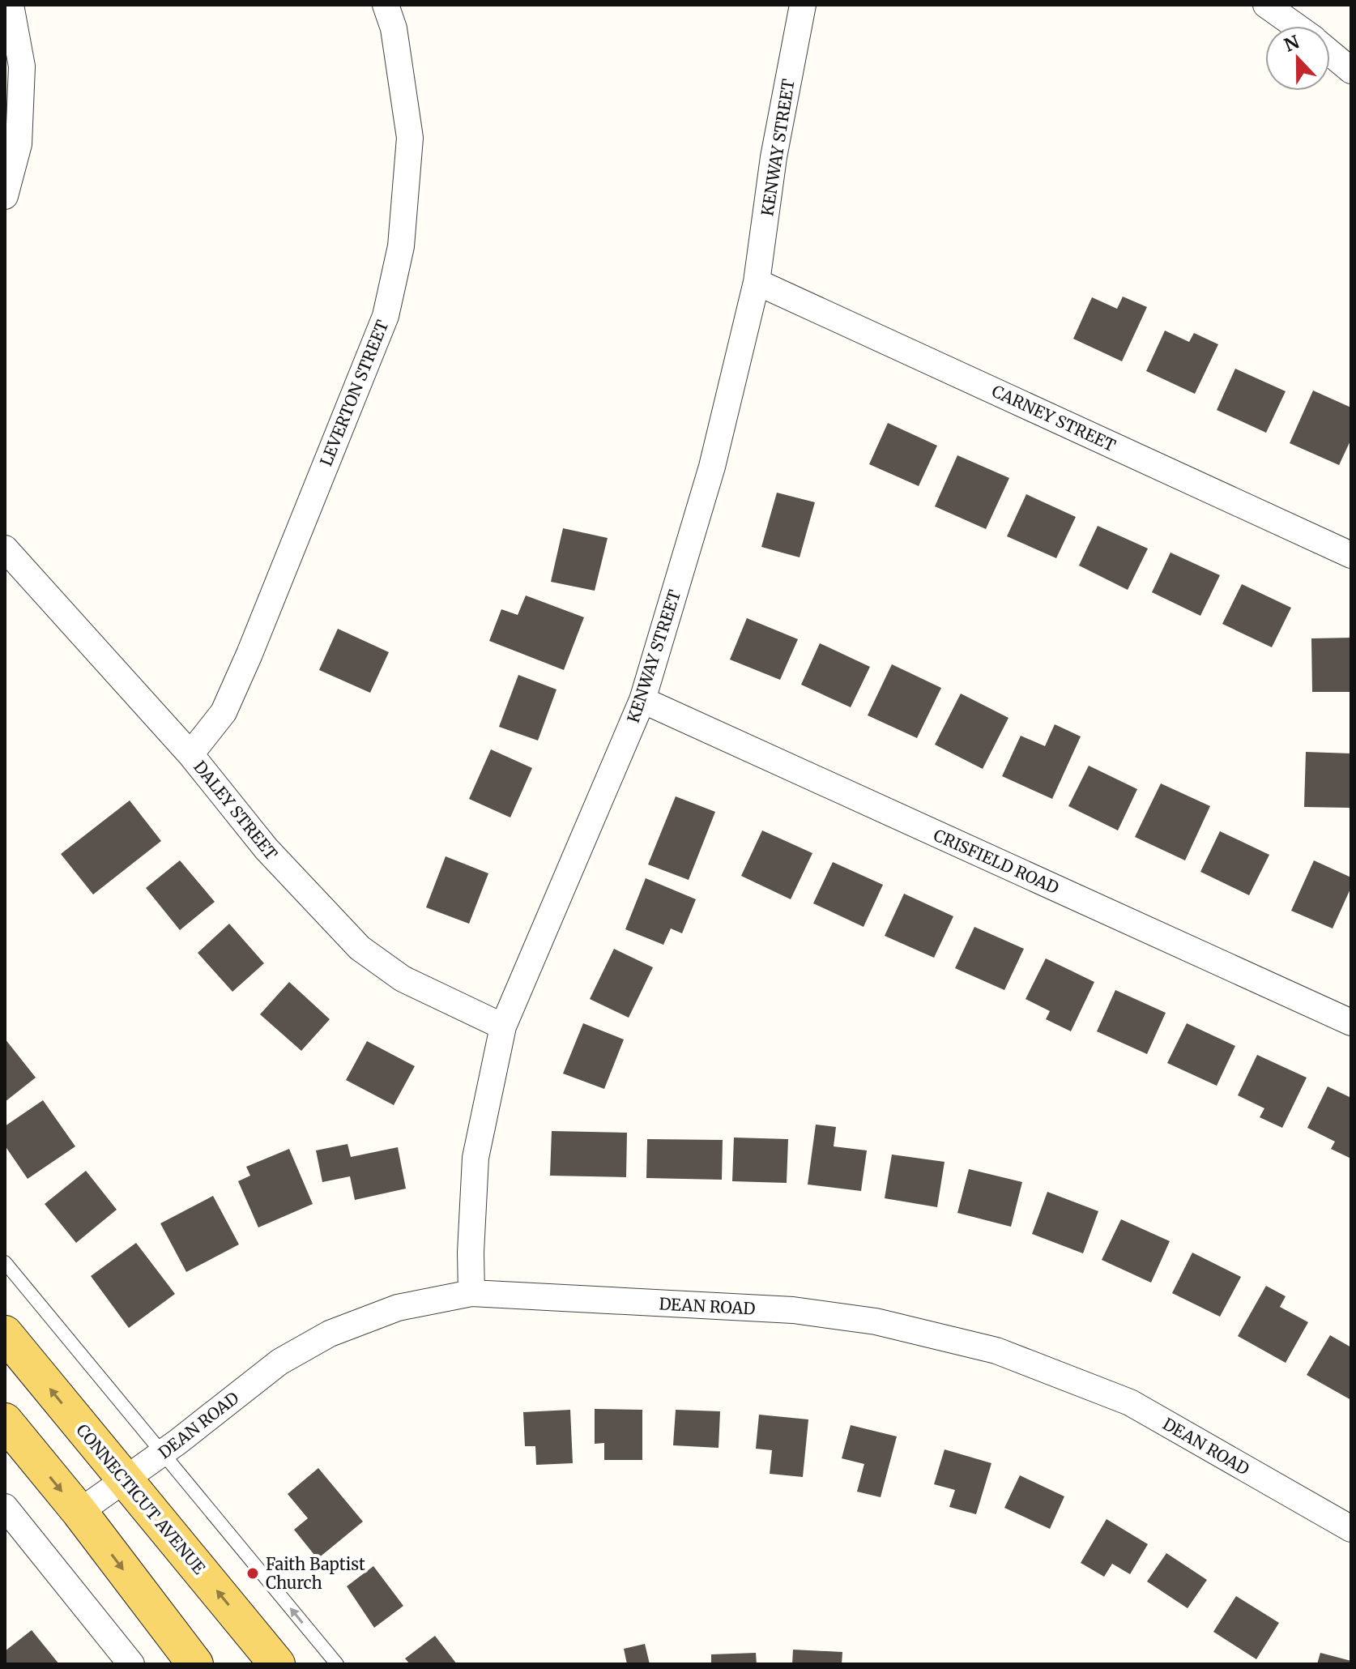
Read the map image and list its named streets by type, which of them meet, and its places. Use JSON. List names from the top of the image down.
{
  "streets": {
    "main road": ["CONNECTICUT AVENUE"],
    "street": [
      "KENWAY STREET",
      "LEVERTON STREET",
      "CARNEY STREET",
      "DALEY STREET",
      "CRISFIELD ROAD",
      "DEAN ROAD"
    ]
  },
  "crossings": [
    ["KENWAY STREET", "CARNEY STREET"],
    ["KENWAY STREET", "DALEY STREET"],
    ["KENWAY STREET", "CRISFIELD ROAD"],
    ["KENWAY STREET", "DEAN ROAD"],
    ["LEVERTON STREET", "DALEY STREET"],
    ["DEAN ROAD", "CONNECTICUT AVENUE"]
  ],
  "places": ["Faith Baptist Church"],
  "north": "top"
}
